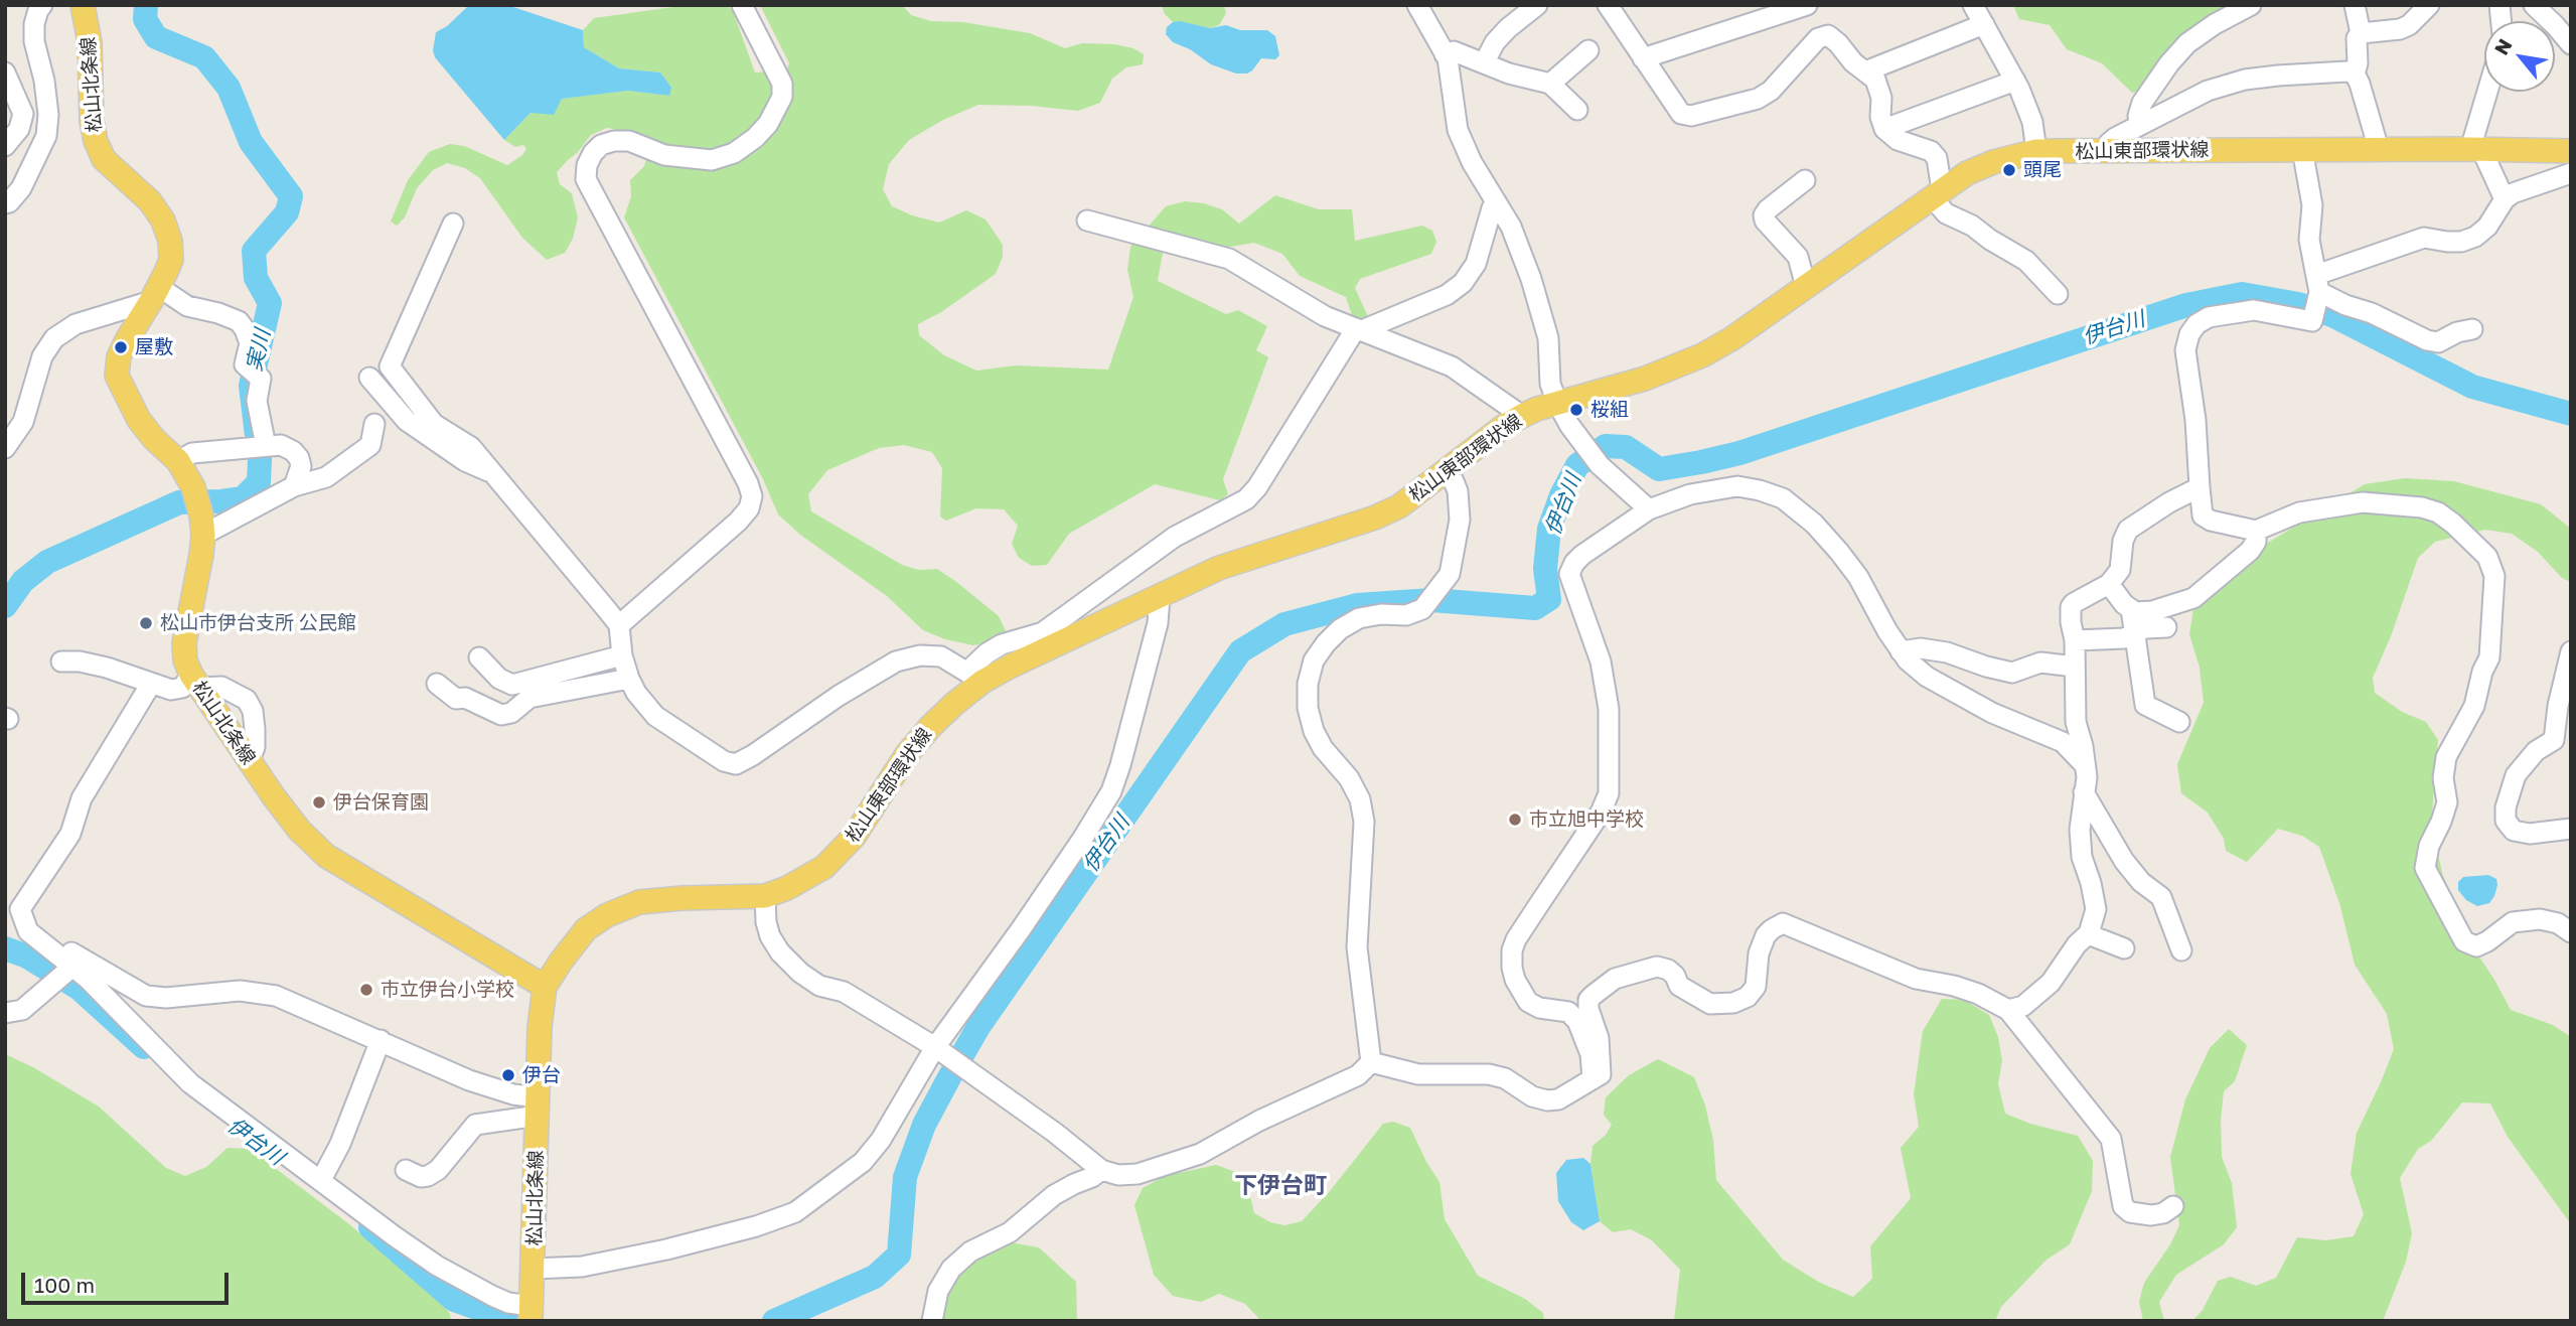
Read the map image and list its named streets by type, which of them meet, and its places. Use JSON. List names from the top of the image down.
{
  "streets": {
    "main road": ["松山北条線", "松山東部環状線"]
  },
  "crossings": [
    ["松山北条線", "松山東部環状線"]
  ],
  "districts": ["下伊台町"],
  "water": ["伊台川", "実川"],
  "places": [
    "頭尾",
    "屋敷",
    "桜組",
    "松山市伊台支所 公民館",
    "伊台保育園",
    "市立旭中学校",
    "市立伊台小学校",
    "伊台"
  ],
  "scale_bar": "100 m",
  "north": "top left"
}
